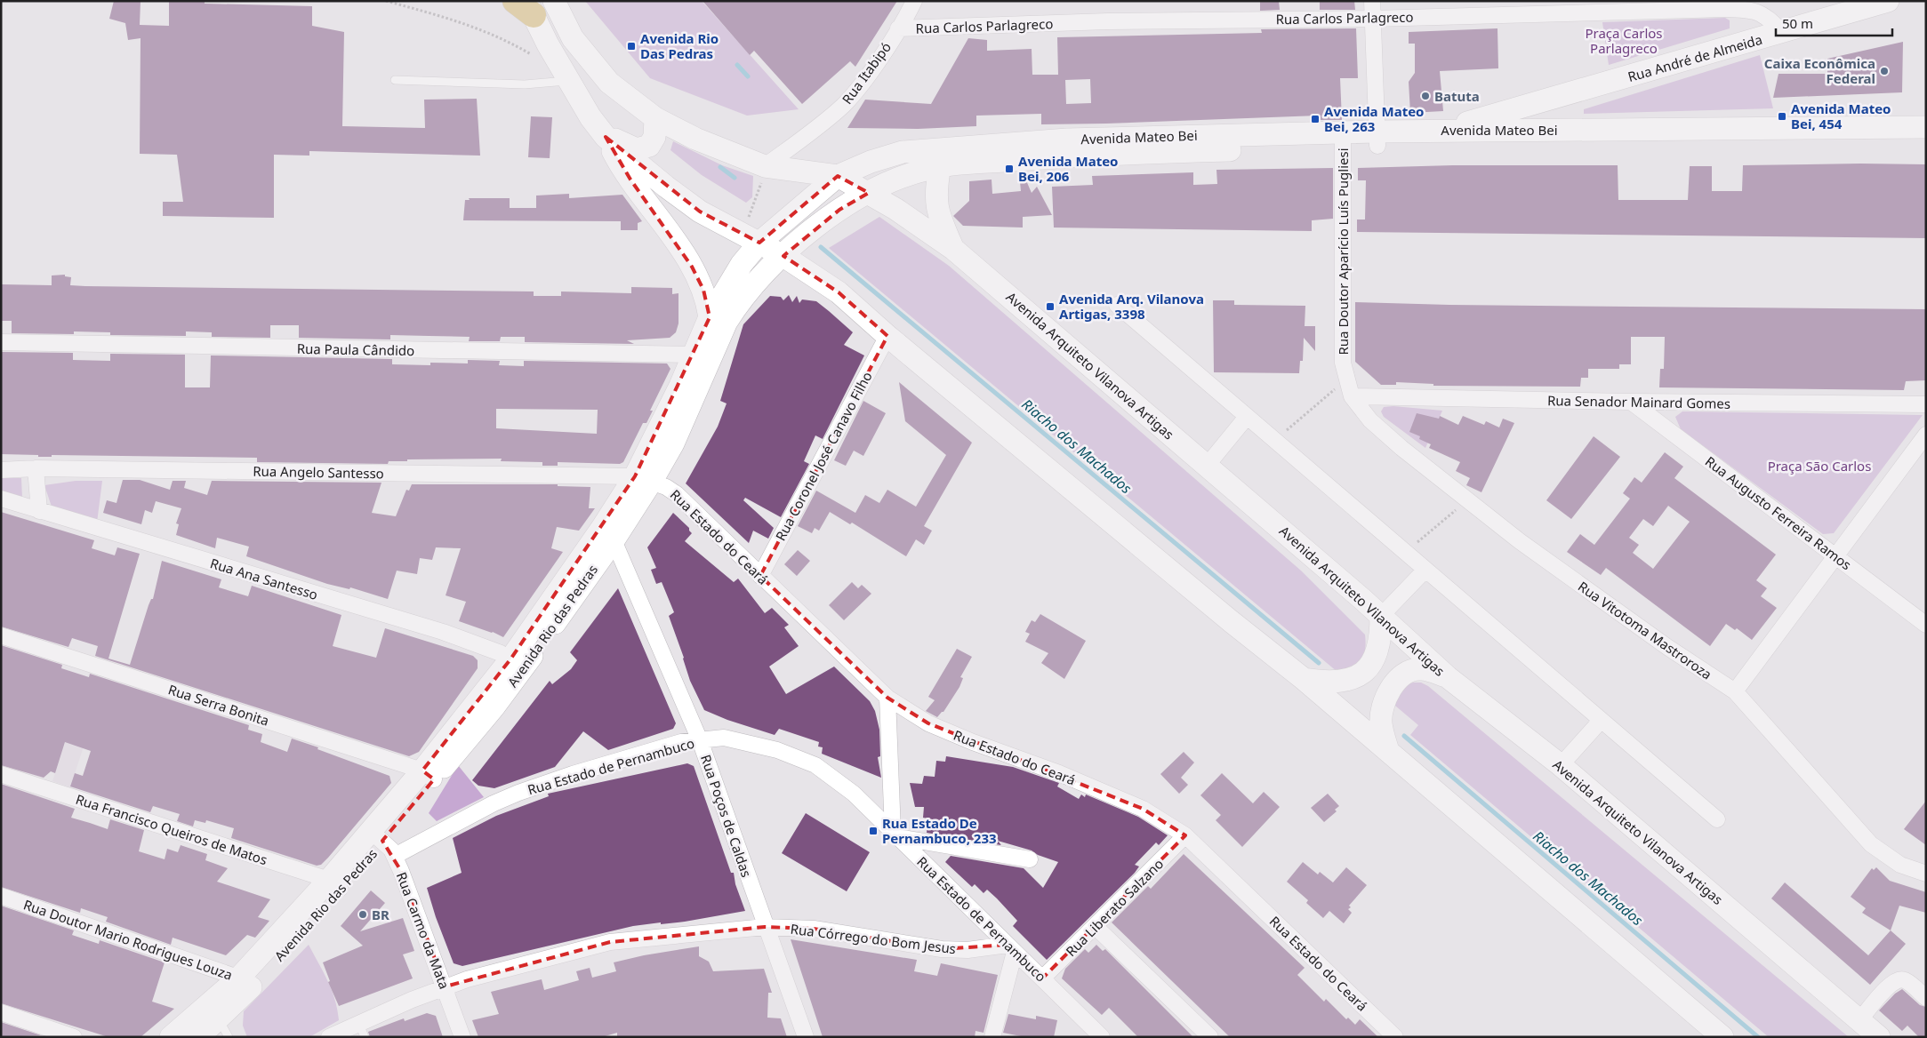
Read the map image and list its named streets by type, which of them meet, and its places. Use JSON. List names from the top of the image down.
{
  "streets": {
    "main road": [
      "Rua André de Almeida",
      "Avenida Mateo Bei",
      "Avenida Arquiteto Vilanova Artigas",
      "Avenida Rio das Pedras"
    ],
    "street": [
      "Rua Carlos Parlagreco",
      "Rua Itabipó",
      "Rua Doutor Aparício Luís Pugliesi",
      "Rua Paula Cândido",
      "Rua Senador Mainard Gomes",
      "Rua Coronel José Canavo Filho",
      "Rua Angelo Santesso",
      "Rua Augusto Ferreira Ramos",
      "Rua Estado do Ceará",
      "Rua Ana Santesso",
      "Rua Vitotoma Mastroroza",
      "Rua Serra Bonita",
      "Rua Estado de Pernambuco",
      "Rua Poços de Caldas",
      "Rua Francisco Queiros de Matos",
      "Rua Liberato Salzano",
      "Rua Carmo da Mata",
      "Rua Córrego do Bom Jesus",
      "Rua Doutor Mario Rodrigues Louza"
    ]
  },
  "crossings": [
    ["Rua Carlos Parlagreco", "Rua André de Almeida"],
    ["Rua Carlos Parlagreco", "Rua Itabipó"],
    ["Rua André de Almeida", "Avenida Mateo Bei"],
    ["Avenida Mateo Bei", "Rua Doutor Aparício Luís Pugliesi"],
    ["Avenida Mateo Bei", "Avenida Arquiteto Vilanova Artigas"],
    ["Avenida Mateo Bei", "Avenida Rio das Pedras"],
    ["Rua Doutor Aparício Luís Pugliesi", "Rua Senador Mainard Gomes"],
    ["Rua Doutor Aparício Luís Pugliesi", "Rua Vitotoma Mastroroza"],
    ["Rua Paula Cândido", "Avenida Rio das Pedras"],
    ["Avenida Arquiteto Vilanova Artigas", "Avenida Rio das Pedras"],
    ["Rua Senador Mainard Gomes", "Rua Augusto Ferreira Ramos"],
    ["Rua Senador Mainard Gomes", "Rua Vitotoma Mastroroza"],
    ["Rua Coronel José Canavo Filho", "Rua Estado do Ceará"],
    ["Rua Angelo Santesso", "Rua Estado do Ceará"],
    ["Rua Angelo Santesso", "Avenida Rio das Pedras"],
    ["Rua Estado do Ceará", "Avenida Rio das Pedras"],
    ["Rua Estado do Ceará", "Rua Liberato Salzano"],
    ["Rua Ana Santesso", "Avenida Rio das Pedras"],
    ["Avenida Rio das Pedras", "Rua Serra Bonita"],
    ["Avenida Rio das Pedras", "Rua Estado de Pernambuco"],
    ["Avenida Rio das Pedras", "Rua Poços de Caldas"],
    ["Avenida Rio das Pedras", "Rua Francisco Queiros de Matos"],
    ["Avenida Rio das Pedras", "Rua Carmo da Mata"],
    ["Avenida Rio das Pedras", "Rua Doutor Mario Rodrigues Louza"],
    ["Rua Estado de Pernambuco", "Rua Poços de Caldas"],
    ["Rua Estado de Pernambuco", "Rua Liberato Salzano"],
    ["Rua Estado de Pernambuco", "Rua Carmo da Mata"],
    ["Rua Estado de Pernambuco", "Rua Córrego do Bom Jesus"],
    ["Rua Poços de Caldas", "Rua Córrego do Bom Jesus"],
    ["Rua Carmo da Mata", "Rua Córrego do Bom Jesus"]
  ],
  "water": ["Riacho dos Machados"],
  "parks": ["Praça Carlos Parlagreco", "Praça São Carlos"],
  "places": {
    "transit": [
      "Avenida Rio Das Pedras",
      "Avenida Mateo Bei, 454",
      "Avenida Mateo Bei, 263",
      "Avenida Mateo Bei, 206",
      "Avenida Arq. Vilanova Artigas, 3398",
      "Rua Estado De Pernambuco, 233"
    ],
    "other": ["Caixa Econômica Federal", "Batuta", "BR"]
  },
  "scale_bar": "50 m"
}
